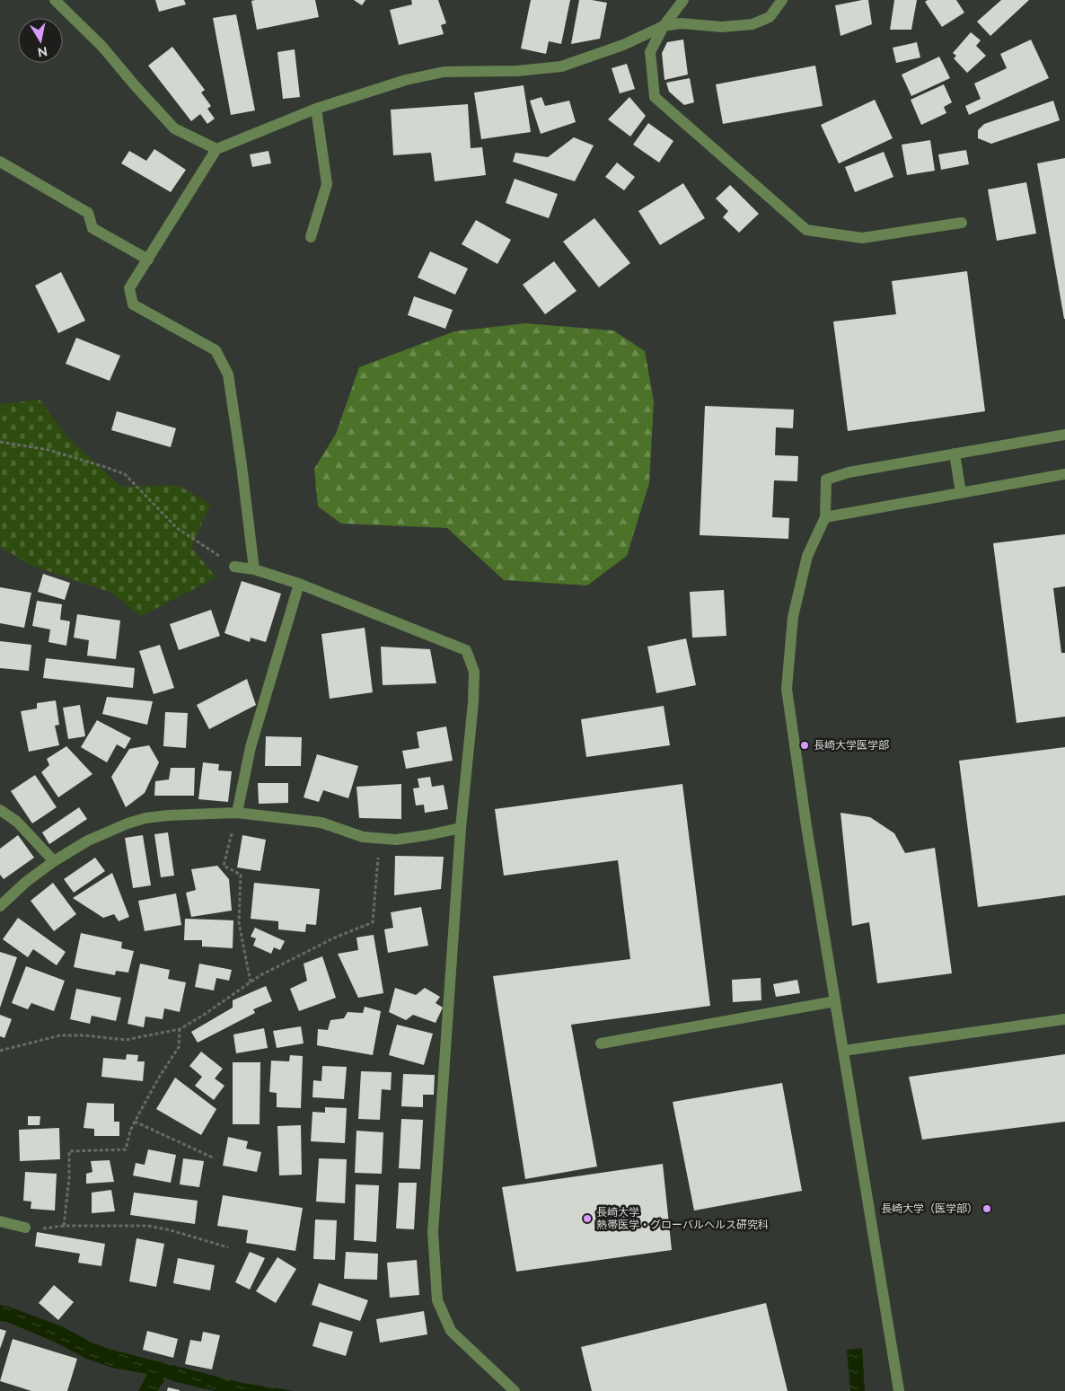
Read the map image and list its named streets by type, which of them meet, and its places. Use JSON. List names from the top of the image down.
{
  "places": ["長崎大学医学部", "長崎大学（医学部）", "長崎大学 熱帯医学・グローバルヘルス研究科"],
  "north": "bottom"
}
